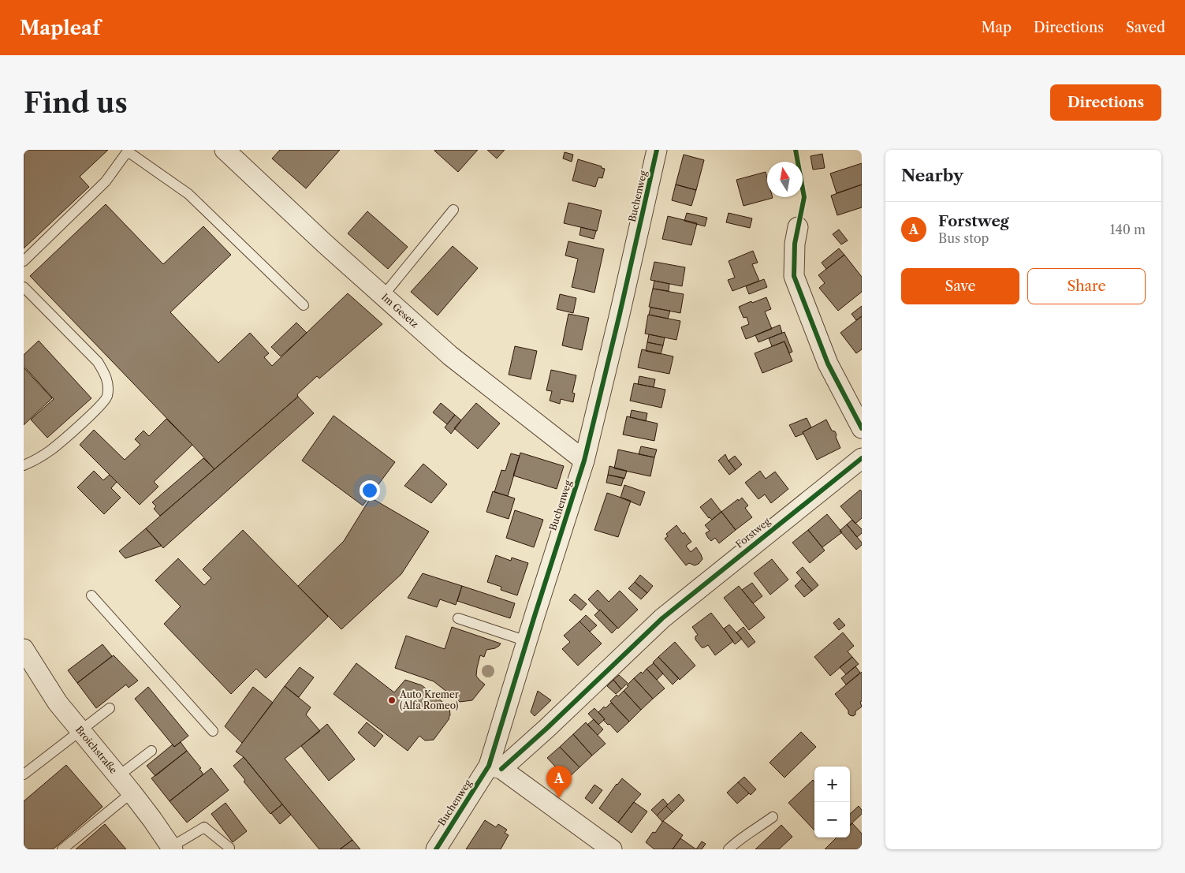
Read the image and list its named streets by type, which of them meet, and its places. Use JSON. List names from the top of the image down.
{
  "streets": {
    "street": [
      "Buchenweg",
      "Im Gesetz",
      "Forstweg",
      "Broichstraße"
    ]
  },
  "crossings": [
    ["Buchenweg", "Im Gesetz"],
    ["Buchenweg", "Forstweg"]
  ],
  "places": ["Auto Kremer (Alfa Romeo)"],
  "north": "top",
  "page": {
    "header": "Mapleaf",
    "nav": ["Map", "Directions", "Saved"],
    "buttons": [
      "Directions",
      ["Save", "Share"]
    ],
    "title": "Find us",
    "heading": "Nearby",
    "list": [
      {
        "mark": "A",
        "name": "Forstweg",
        "note": "Bus stop",
        "value": "140 m"
      }
    ],
    "pins": "A",
    "map_buttons": ["+", "−"]
  }
}
